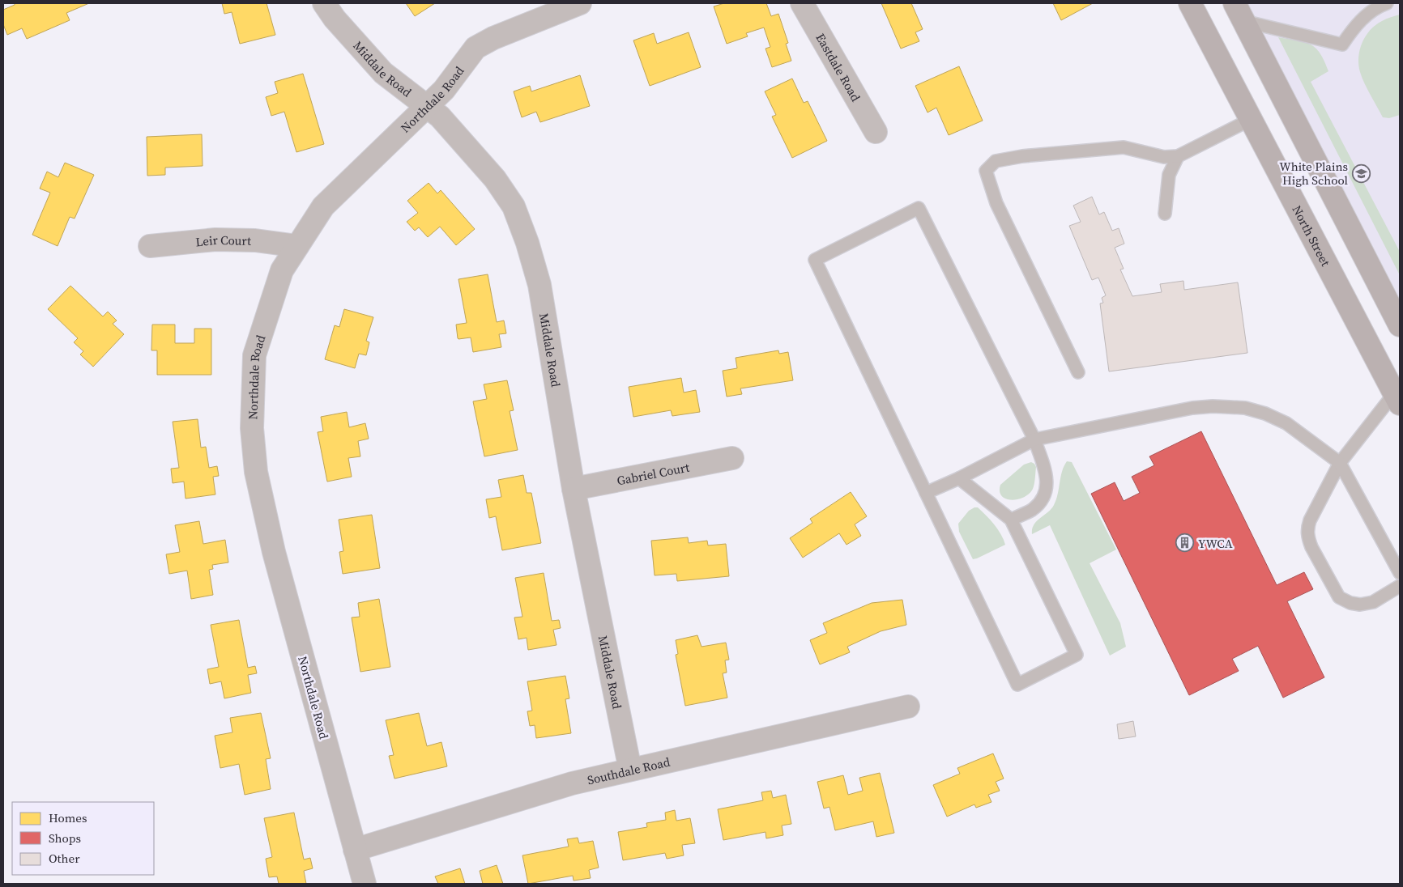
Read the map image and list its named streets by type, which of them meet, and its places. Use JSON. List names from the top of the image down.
{
  "streets": {
    "main road": ["North Street"],
    "street": [
      "Middale Road",
      "Eastdale Road",
      "Northdale Road",
      "Leir Court",
      "Gabriel Court",
      "Southdale Road"
    ]
  },
  "crossings": [
    ["Middale Road", "Northdale Road"],
    ["Middale Road", "Gabriel Court"],
    ["Middale Road", "Southdale Road"],
    ["Northdale Road", "Leir Court"],
    ["Northdale Road", "Southdale Road"]
  ],
  "places": {
    "school or university": ["White Plains High School"],
    "building": ["YWCA"]
  },
  "legend": ["Homes", "Shops", "Other"]
}
